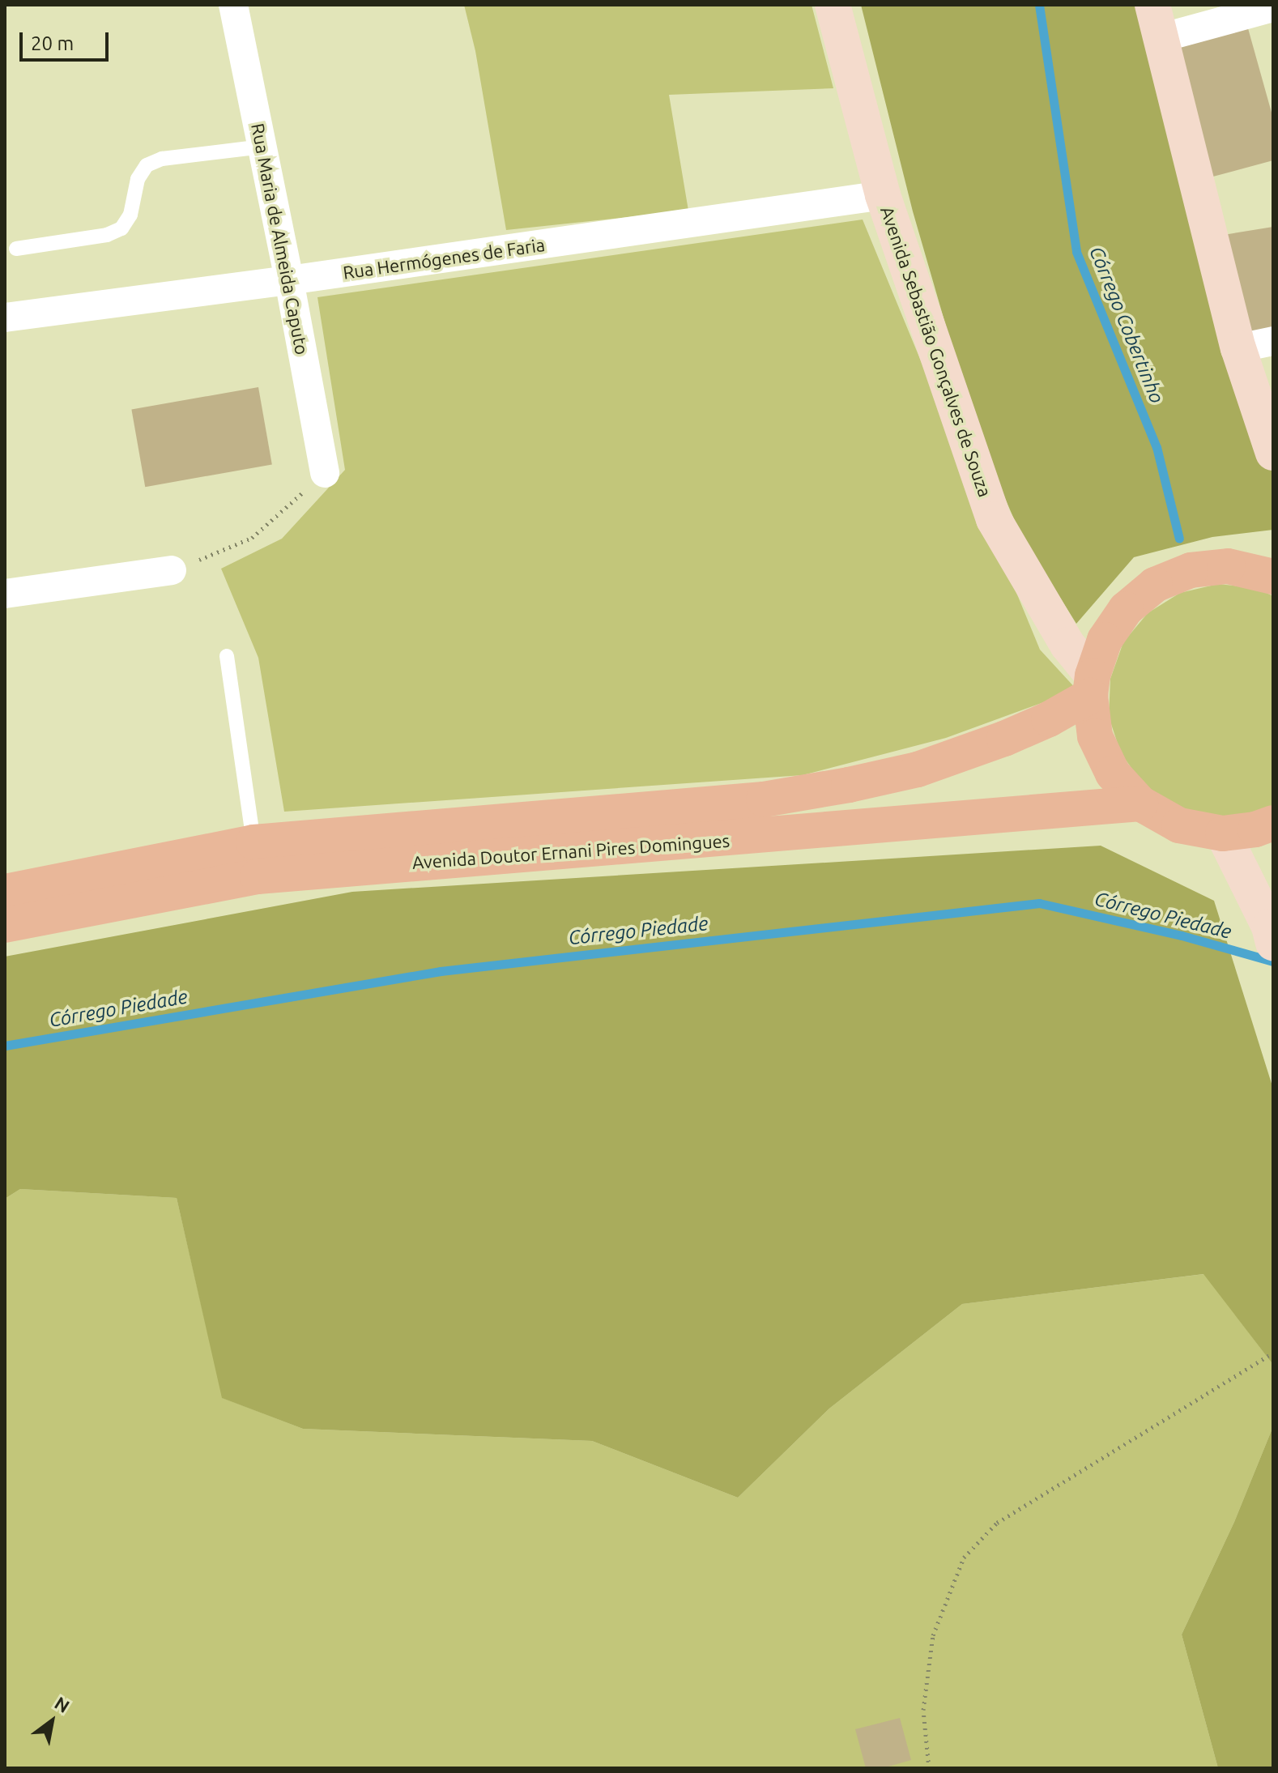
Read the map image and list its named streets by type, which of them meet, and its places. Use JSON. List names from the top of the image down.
{
  "streets": {
    "main road": ["Avenida Sebastião Gonçalves de Souza", "Avenida Doutor Ernani Pires Domingues"],
    "street": ["Rua Maria de Almeida Caputo", "Rua Hermógenes de Faria"]
  },
  "crossings": [
    ["Rua Maria de Almeida Caputo", "Rua Hermógenes de Faria"],
    ["Rua Hermógenes de Faria", "Avenida Sebastião Gonçalves de Souza"],
    ["Avenida Sebastião Gonçalves de Souza", "Avenida Doutor Ernani Pires Domingues"]
  ],
  "water": ["Córrego Cobertinho", "Córrego Piedade"],
  "scale_bar": "20 m",
  "north": "top right"
}
